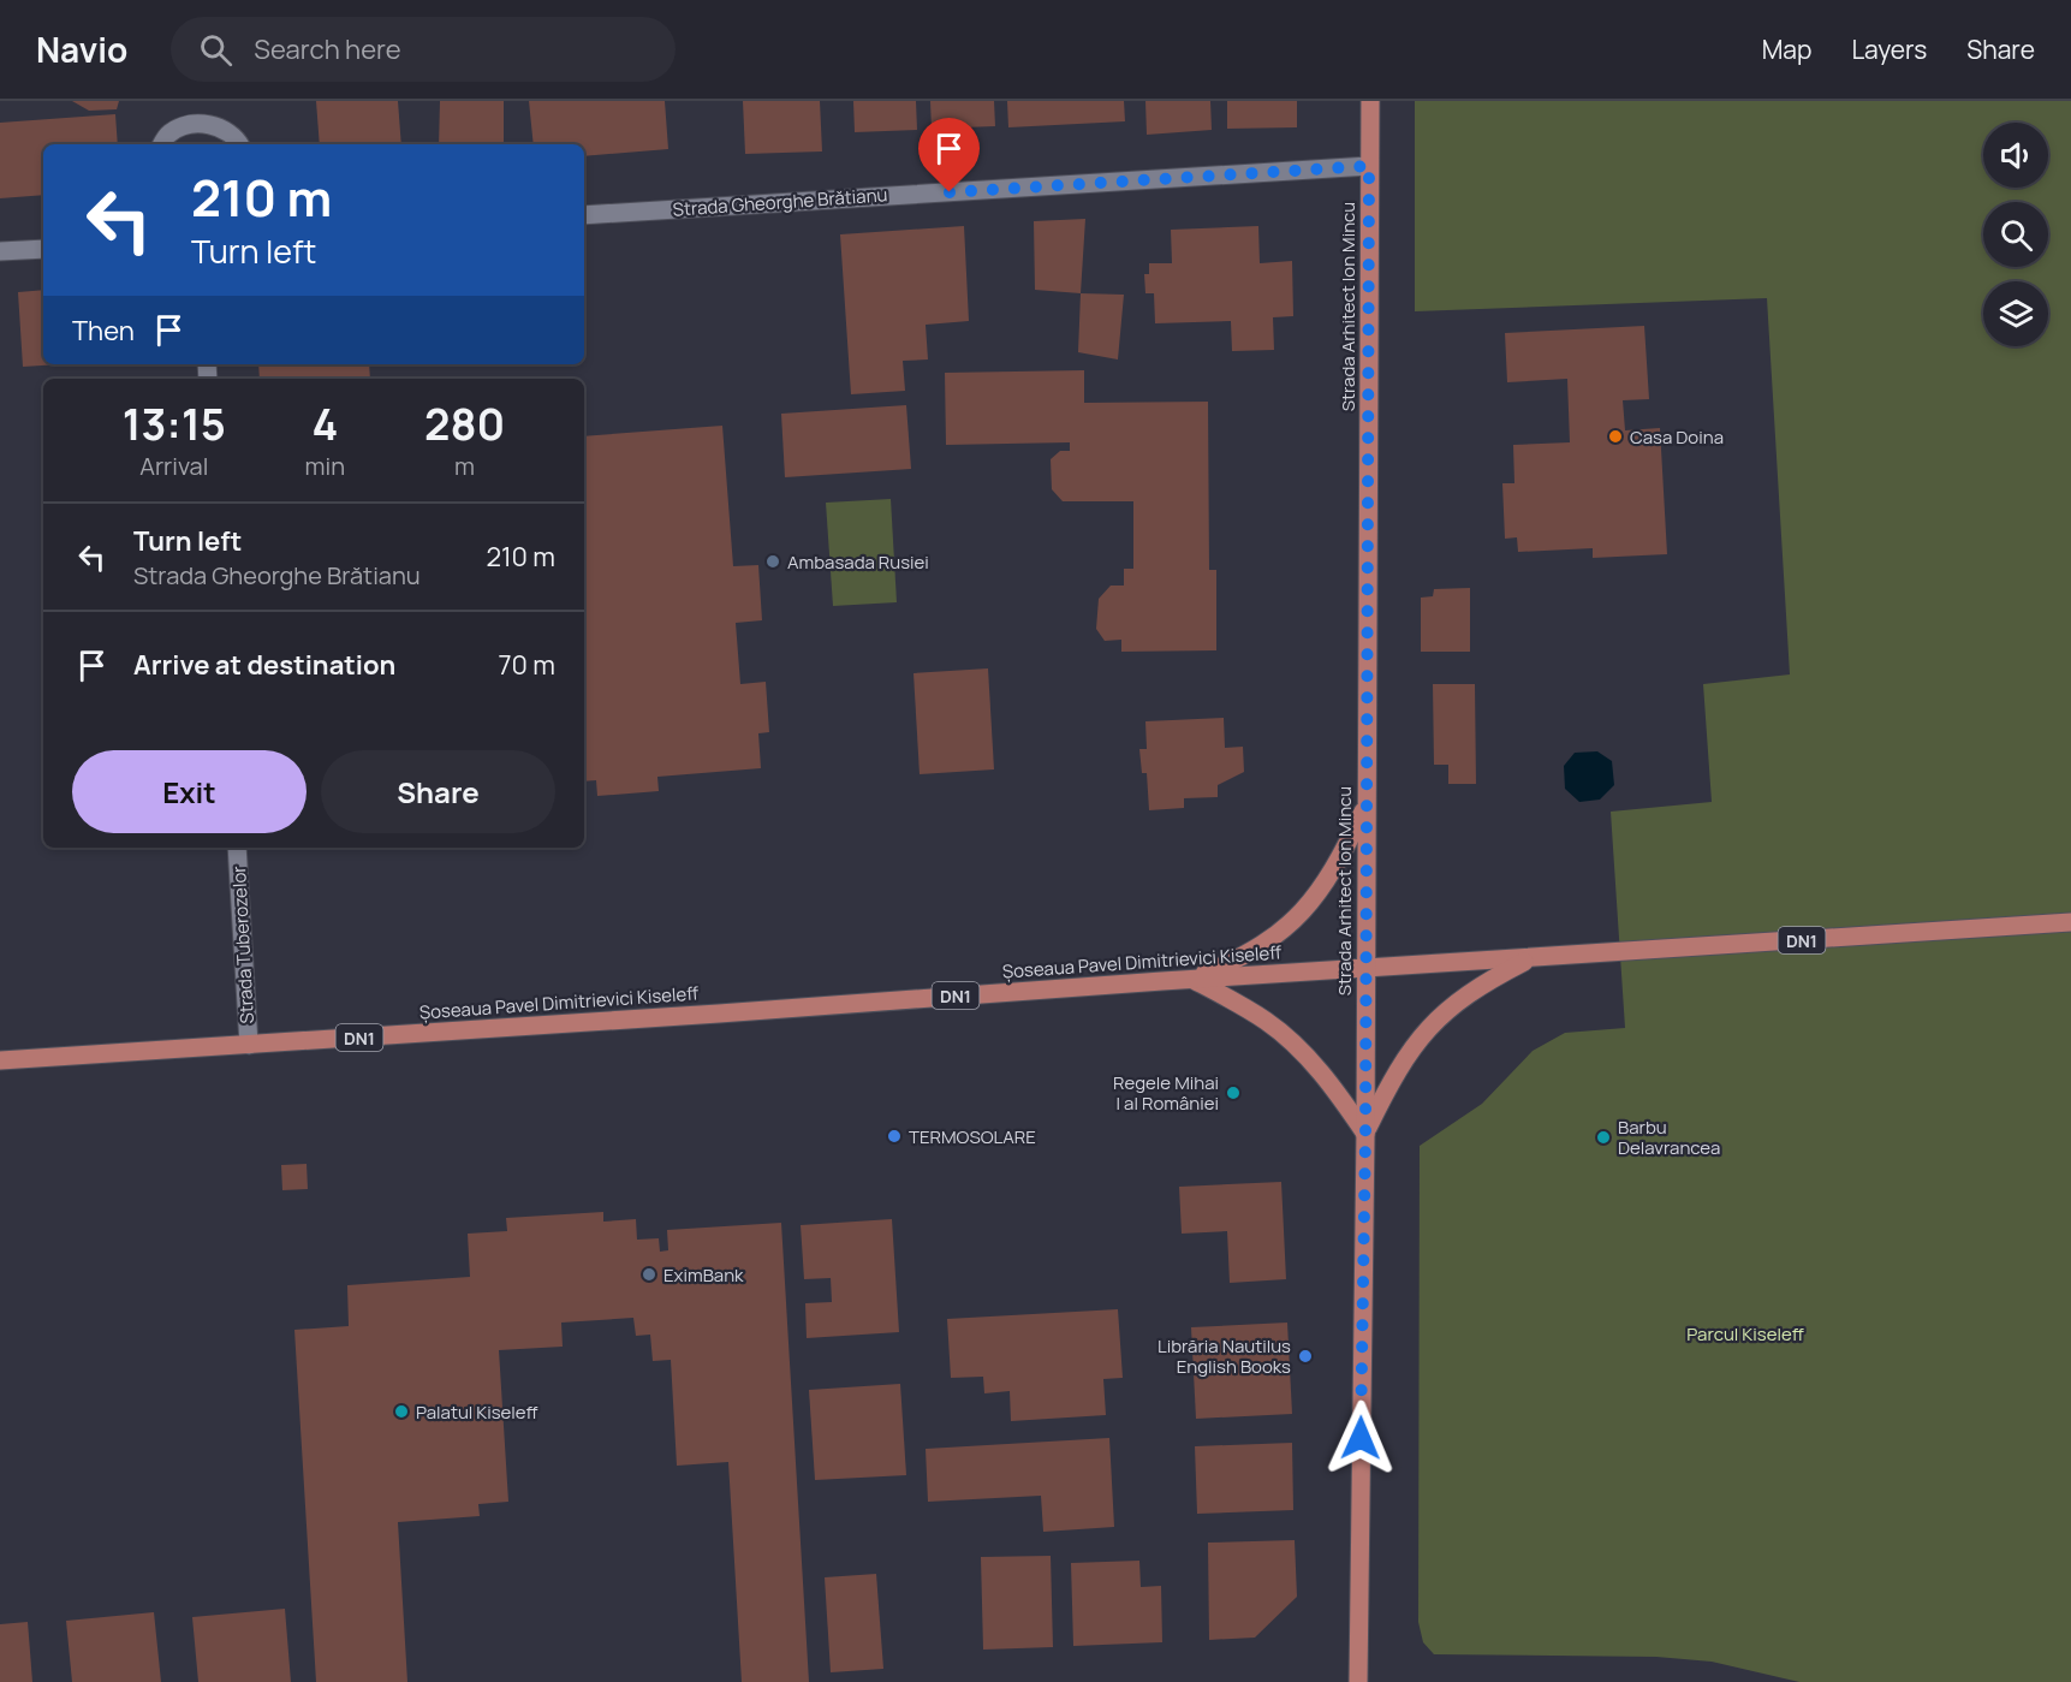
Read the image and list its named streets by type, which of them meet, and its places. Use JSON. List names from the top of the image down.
{
  "streets": {
    "main road": ["Strada Arhitect Ion Mincu", "DN1", "Șoseaua Pavel Dimitrievici Kiseleff"],
    "street": ["Strada Gheorghe Brătianu", "Strada Tuberozelor"]
  },
  "crossings": [
    ["Strada Gheorghe Brătianu", "Strada Arhitect Ion Mincu"],
    ["Strada Arhitect Ion Mincu", "Șoseaua Pavel Dimitrievici Kiseleff"],
    ["Strada Tuberozelor", "Șoseaua Pavel Dimitrievici Kiseleff"]
  ],
  "parks": ["Parcul Kiseleff"],
  "places": [
    "Casa Doina",
    "Ambasada Rusiei",
    "Regele Mihai I al României",
    "TERMOSOLARE",
    "Barbu Delavrancea",
    "EximBank",
    "Librăria Nautilus English Books",
    "Palatul Kiseleff"
  ],
  "page": {
    "header": "Navio",
    "search": "Search here",
    "nav": ["Map", "Layers", "Share"],
    "turn": ["210 m", "Turn left"],
    "then": "Then",
    "eta": [
      "13:15",
      "Arrival",
      "4",
      "min",
      "280",
      "m"
    ],
    "list": [
      {
        "name": "Turn left",
        "note": "Strada Gheorghe Brătianu",
        "value": "210 m"
      },
      {
        "name": "Arrive at destination",
        "value": "70 m"
      }
    ],
    "buttons": ["Exit", "Share"]
  }
}
